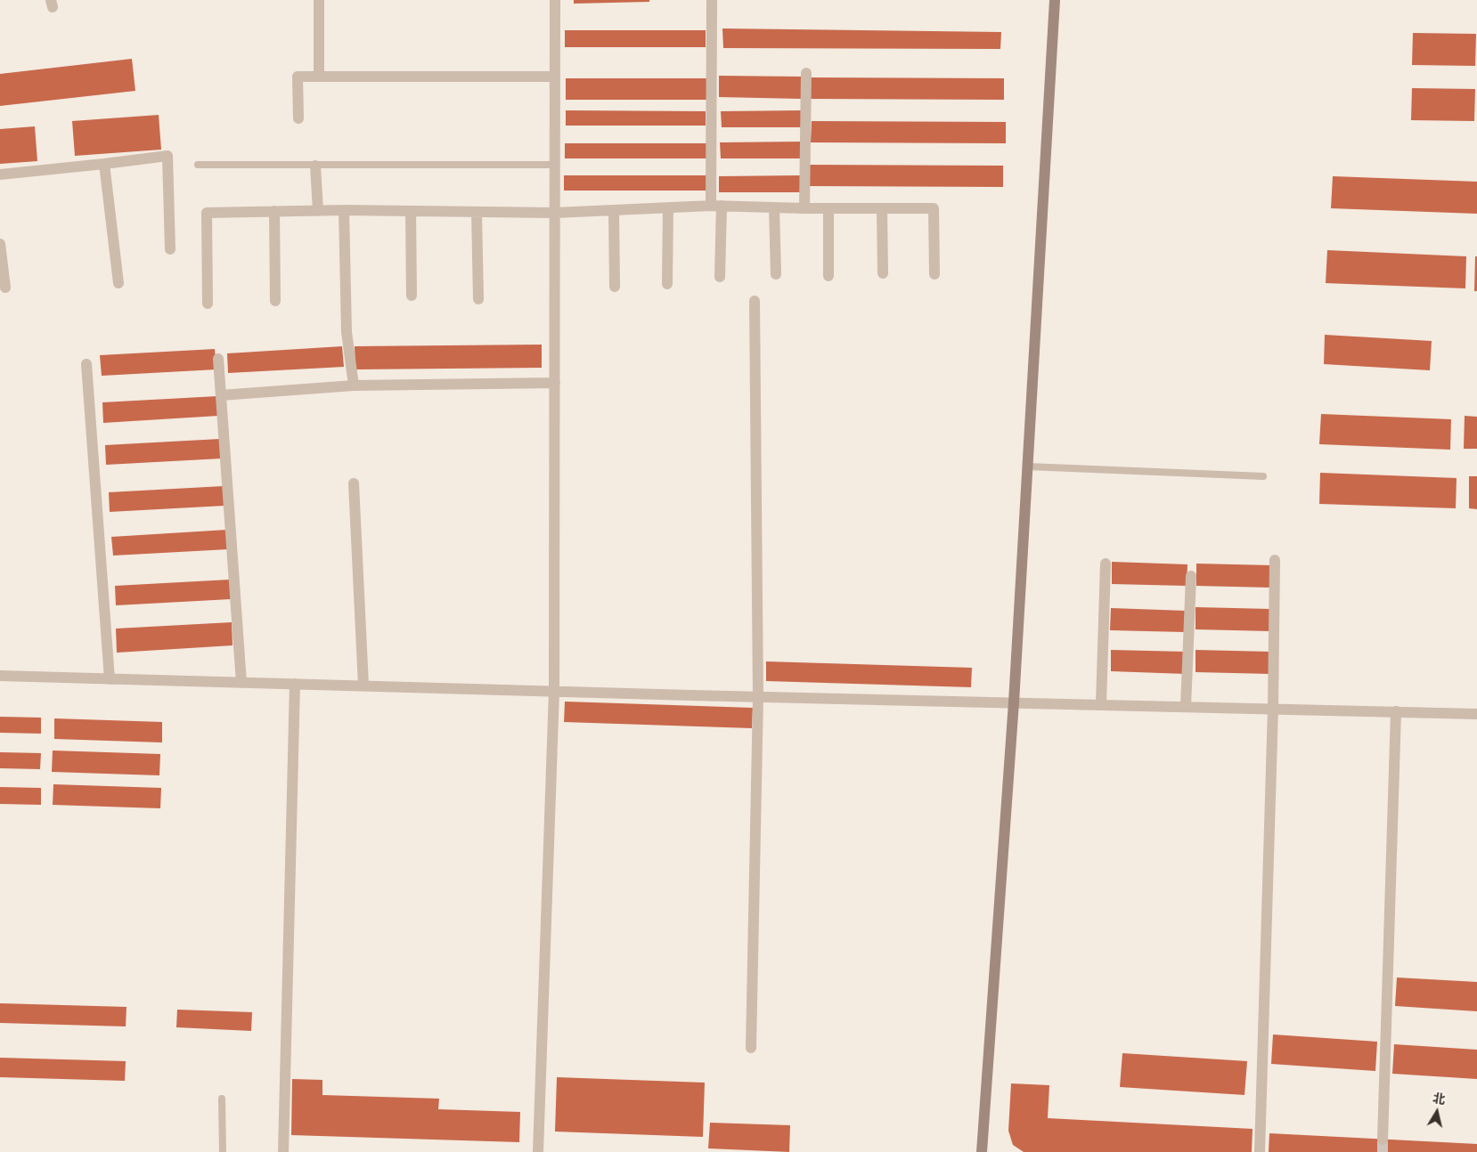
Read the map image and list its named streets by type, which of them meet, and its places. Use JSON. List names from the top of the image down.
{
  "north": "top"
}
